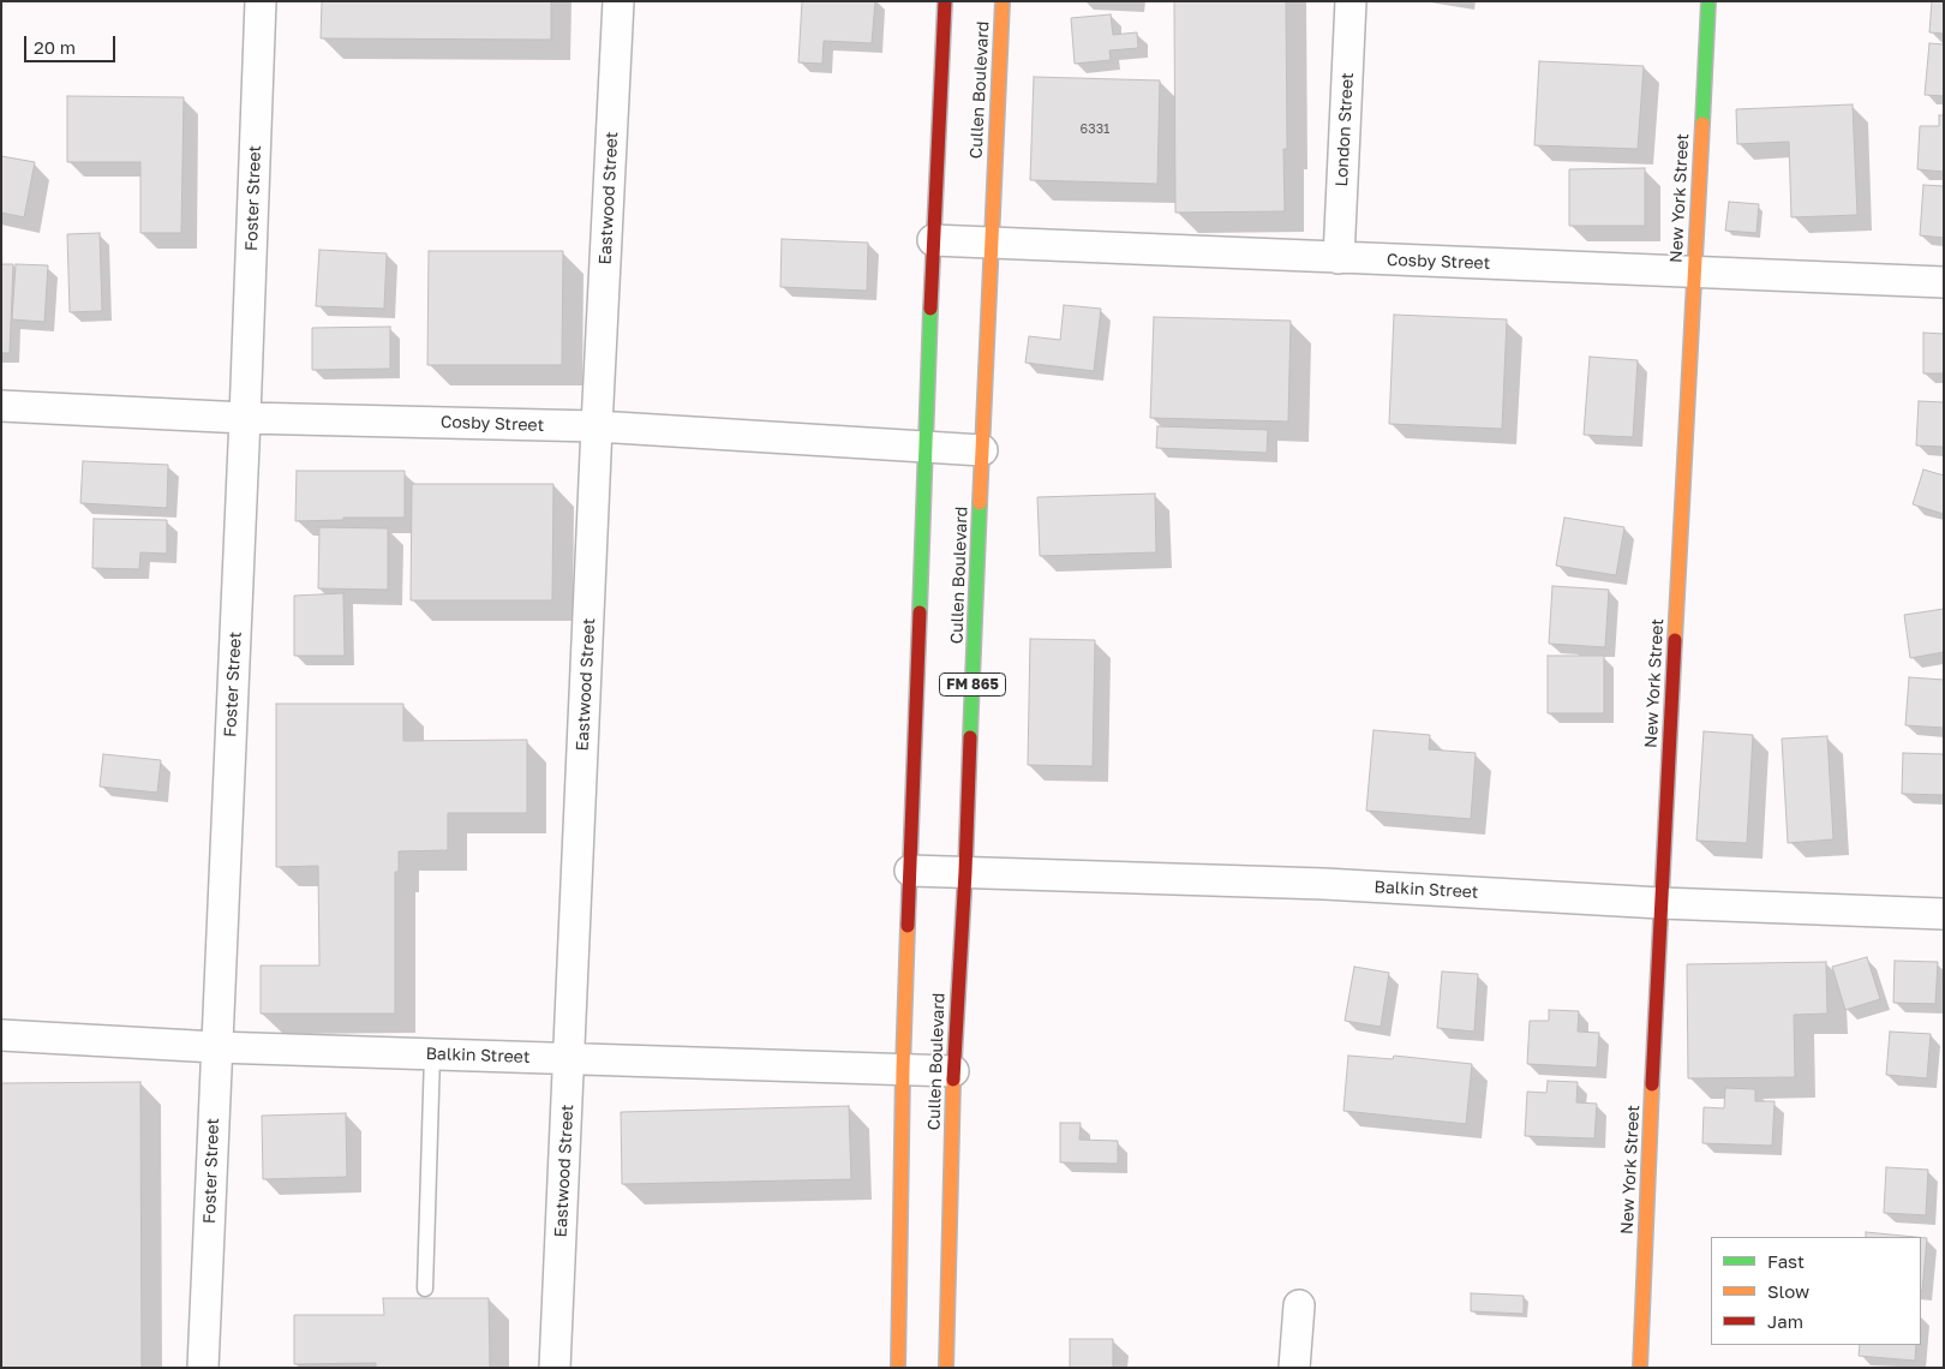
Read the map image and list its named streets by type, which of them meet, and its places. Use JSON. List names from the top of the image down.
{
  "streets": {
    "main road": ["Cullen Boulevard", "New York Street", "FM 865"],
    "street": [
      "London Street",
      "Foster Street",
      "Eastwood Street",
      "Cosby Street",
      "Balkin Street"
    ]
  },
  "crossings": [
    ["Cullen Boulevard", "Cosby Street"],
    ["Cullen Boulevard", "Balkin Street"],
    ["London Street", "Cosby Street"],
    ["Foster Street", "Cosby Street"],
    ["Foster Street", "Balkin Street"],
    ["Eastwood Street", "Cosby Street"],
    ["Eastwood Street", "Balkin Street"],
    ["New York Street", "Cosby Street"],
    ["New York Street", "Balkin Street"]
  ],
  "house_numbers": ["6331"],
  "legend": ["Fast", "Slow", "Jam"],
  "scale_bar": "20 m"
}
